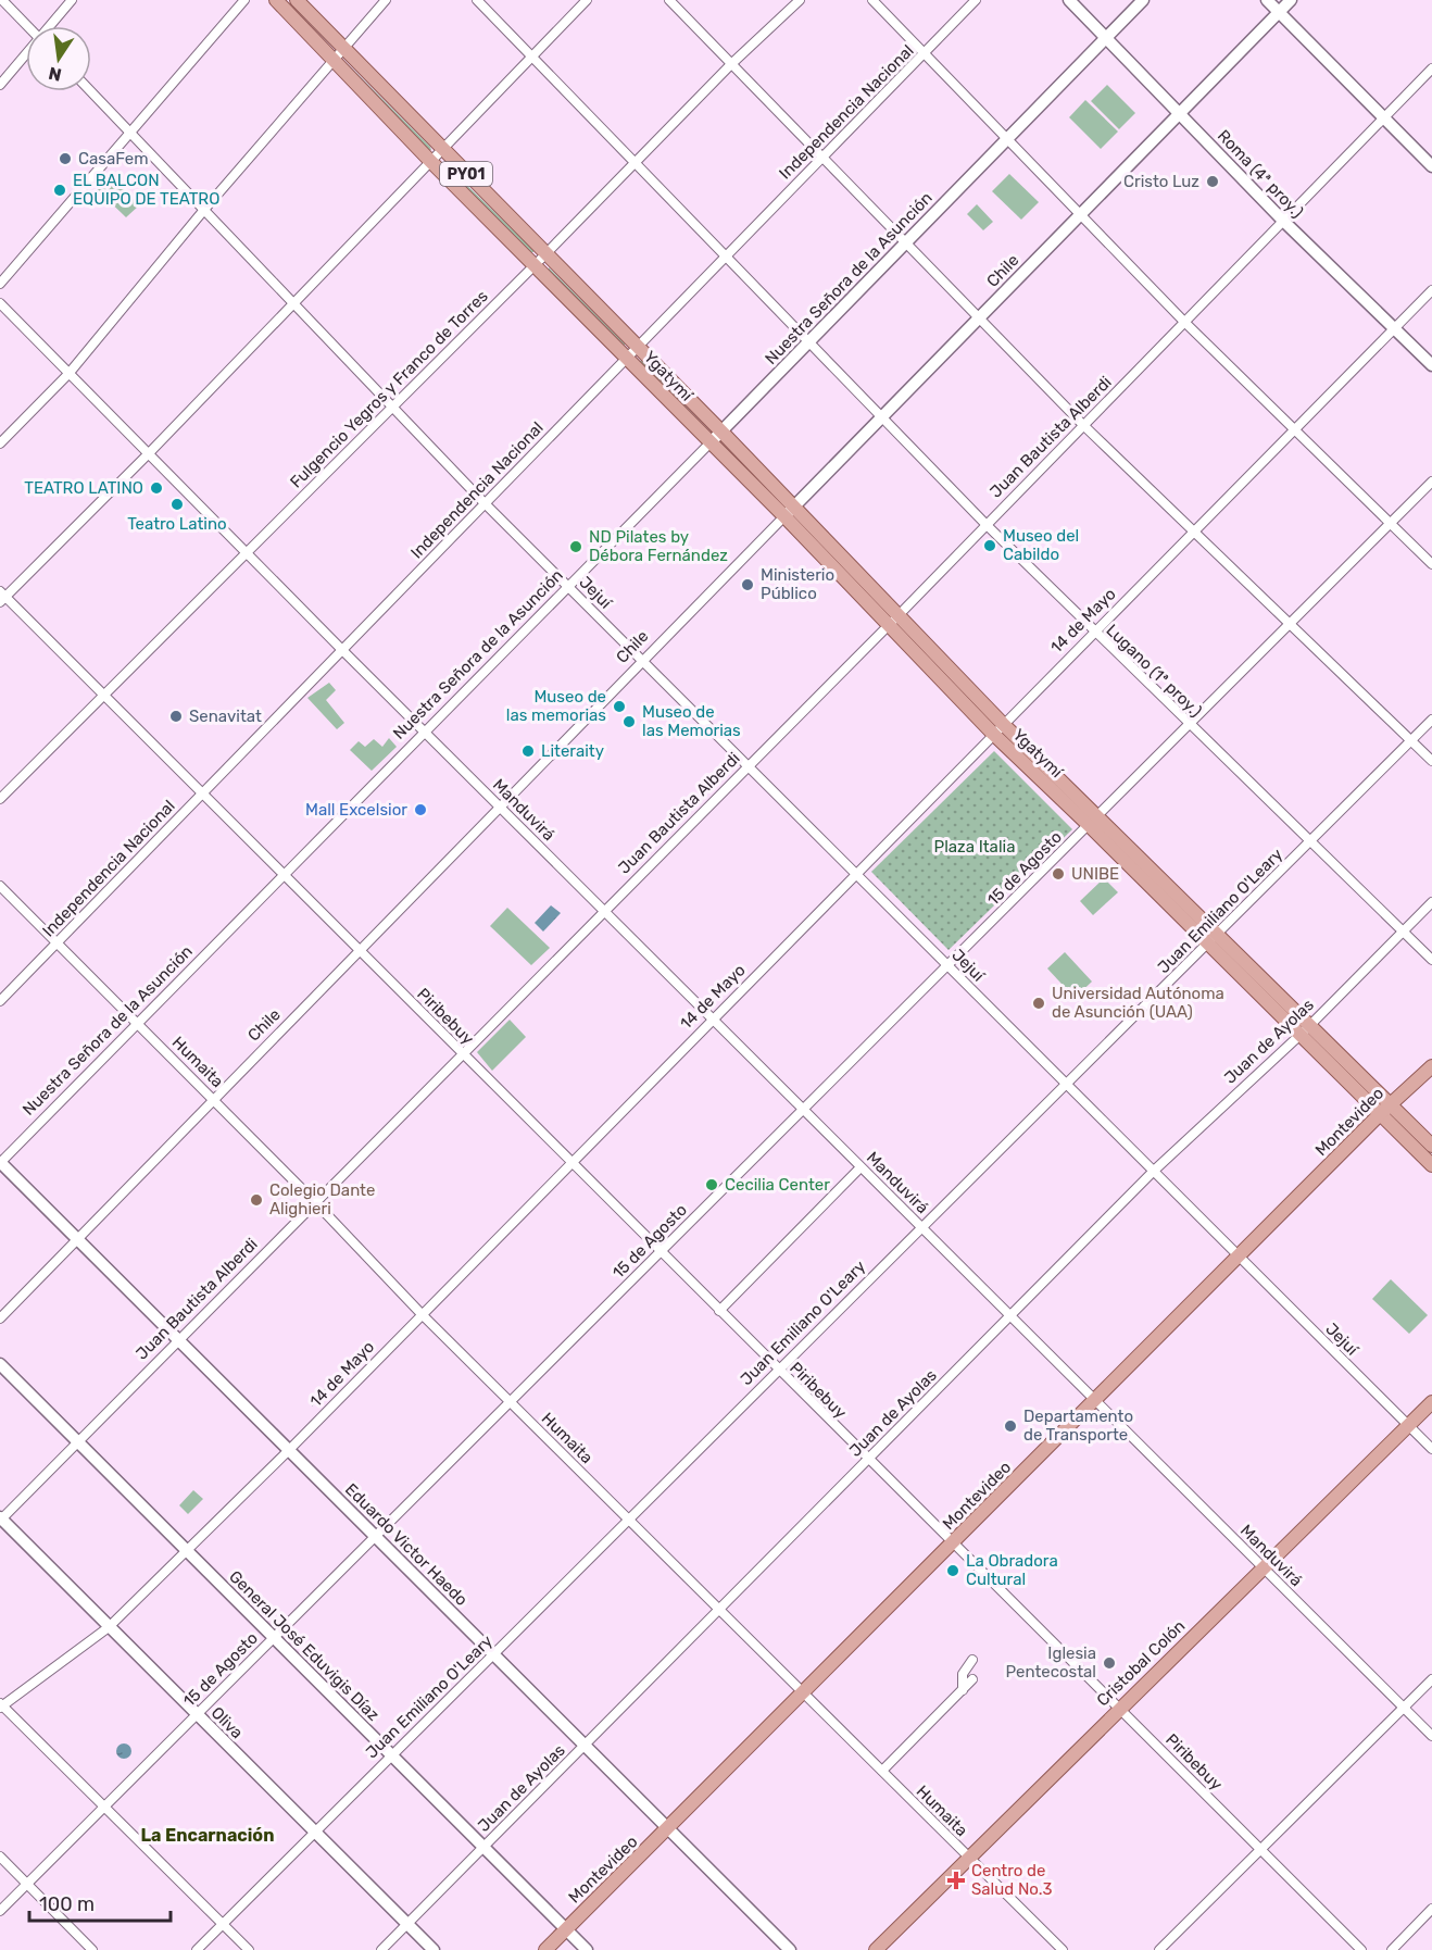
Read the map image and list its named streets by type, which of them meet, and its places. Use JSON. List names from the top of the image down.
{
  "streets": {
    "main road": [
      "PY01",
      "Ygatymí",
      "Montevideo",
      "Cristobal Colón"
    ],
    "street": [
      "Independencia Nacional",
      "Roma (4ª proy.)",
      "Chile",
      "Nuestra Señora de la Asunción",
      "Fulgencio Yegros y Franco de Torres",
      "Juan Bautista Alberdi",
      "Jejuí",
      "14 de Mayo",
      "Lugano (1ª proy.)",
      "Manduvirá",
      "15 de Agosto",
      "Juan Emiliano O'Leary",
      "Piribebuy",
      "Juan de Ayolas",
      "Humaita",
      "Eduardo Victor Haedo",
      "General José Eduvigis Díaz",
      "Oliva"
    ]
  },
  "crossings": [
    ["Independencia Nacional", "PY01"],
    ["Independencia Nacional", "Ygatymí"],
    ["Independencia Nacional", "Jejuí"],
    ["Independencia Nacional", "Lugano (1ª proy.)"],
    ["Independencia Nacional", "Manduvirá"],
    ["Independencia Nacional", "Piribebuy"],
    ["Independencia Nacional", "Humaita"],
    ["PY01", "Ygatymí"],
    ["PY01", "Fulgencio Yegros y Franco de Torres"],
    ["Roma (4ª proy.)", "Chile"],
    ["Roma (4ª proy.)", "Nuestra Señora de la Asunción"],
    ["Roma (4ª proy.)", "Juan Bautista Alberdi"],
    ["Roma (4ª proy.)", "14 de Mayo"],
    ["Chile", "Ygatymí"],
    ["Chile", "Jejuí"],
    ["Chile", "Lugano (1ª proy.)"],
    ["Chile", "Manduvirá"],
    ["Chile", "Piribebuy"],
    ["Chile", "Humaita"],
    ["Chile", "Eduardo Victor Haedo"],
    ["Nuestra Señora de la Asunción", "Ygatymí"],
    ["Nuestra Señora de la Asunción", "Jejuí"],
    ["Nuestra Señora de la Asunción", "Lugano (1ª proy.)"],
    ["Nuestra Señora de la Asunción", "Manduvirá"],
    ["Nuestra Señora de la Asunción", "Piribebuy"],
    ["Nuestra Señora de la Asunción", "Humaita"],
    ["Nuestra Señora de la Asunción", "Eduardo Victor Haedo"],
    ["Ygatymí", "Juan Bautista Alberdi"],
    ["Ygatymí", "14 de Mayo"],
    ["Ygatymí", "15 de Agosto"],
    ["Ygatymí", "Juan Emiliano O'Leary"],
    ["Ygatymí", "Juan de Ayolas"],
    ["Ygatymí", "Montevideo"],
    ["Fulgencio Yegros y Franco de Torres", "Jejuí"],
    ["Fulgencio Yegros y Franco de Torres", "Lugano (1ª proy.)"],
    ["Fulgencio Yegros y Franco de Torres", "Manduvirá"],
    ["Fulgencio Yegros y Franco de Torres", "Piribebuy"],
    ["Juan Bautista Alberdi", "Jejuí"],
    ["Juan Bautista Alberdi", "Lugano (1ª proy.)"],
    ["Juan Bautista Alberdi", "Manduvirá"],
    ["Juan Bautista Alberdi", "Piribebuy"],
    ["Juan Bautista Alberdi", "Humaita"],
    ["Juan Bautista Alberdi", "Eduardo Victor Haedo"],
    ["Juan Bautista Alberdi", "General José Eduvigis Díaz"],
    ["Juan Bautista Alberdi", "Oliva"],
    ["Jejuí", "14 de Mayo"],
    ["Jejuí", "15 de Agosto"],
    ["Jejuí", "Juan Emiliano O'Leary"],
    ["Jejuí", "Juan de Ayolas"],
    ["Jejuí", "Montevideo"],
    ["Jejuí", "Cristobal Colón"],
    ["14 de Mayo", "Lugano (1ª proy.)"],
    ["14 de Mayo", "Manduvirá"],
    ["14 de Mayo", "Piribebuy"],
    ["14 de Mayo", "Humaita"],
    ["14 de Mayo", "Eduardo Victor Haedo"],
    ["14 de Mayo", "General José Eduvigis Díaz"],
    ["14 de Mayo", "Oliva"],
    ["Lugano (1ª proy.)", "15 de Agosto"],
    ["Lugano (1ª proy.)", "Juan Emiliano O'Leary"],
    ["Lugano (1ª proy.)", "Juan de Ayolas"],
    ["Manduvirá", "15 de Agosto"],
    ["Manduvirá", "Juan Emiliano O'Leary"],
    ["Manduvirá", "Juan de Ayolas"],
    ["Manduvirá", "Montevideo"],
    ["Manduvirá", "Cristobal Colón"],
    ["15 de Agosto", "Piribebuy"],
    ["15 de Agosto", "Humaita"],
    ["15 de Agosto", "Eduardo Victor Haedo"],
    ["15 de Agosto", "General José Eduvigis Díaz"],
    ["15 de Agosto", "Oliva"],
    ["Juan Emiliano O'Leary", "Piribebuy"],
    ["Juan Emiliano O'Leary", "Humaita"],
    ["Juan Emiliano O'Leary", "Eduardo Victor Haedo"],
    ["Juan Emiliano O'Leary", "General José Eduvigis Díaz"],
    ["Juan Emiliano O'Leary", "Oliva"],
    ["Piribebuy", "Juan de Ayolas"],
    ["Piribebuy", "Montevideo"],
    ["Piribebuy", "Cristobal Colón"],
    ["Juan de Ayolas", "Humaita"],
    ["Juan de Ayolas", "Eduardo Victor Haedo"],
    ["Juan de Ayolas", "General José Eduvigis Díaz"],
    ["Juan de Ayolas", "Oliva"],
    ["Humaita", "Montevideo"],
    ["Humaita", "Cristobal Colón"],
    ["Montevideo", "Eduardo Victor Haedo"],
    ["Montevideo", "General José Eduvigis Díaz"]
  ],
  "districts": ["La Encarnación"],
  "parks": ["Plaza Italia"],
  "places": {
    "other": [
      "CasaFem",
      "Cristo Luz",
      "EL BALCON EQUIPO DE TEATRO",
      "TEATRO LATINO",
      "Teatro Latino",
      "Museo del Cabildo",
      "ND Pilates by Débora Fernández",
      "Ministerio Público",
      "Museo de las memorias",
      "Senavitat",
      "Museo de las Memorias",
      "Literaity",
      "Mall Excelsior",
      "UNIBE",
      "Universidad Autónoma de Asunción (UAA)",
      "Cecilia Center",
      "Colegio Dante Alighieri",
      "Departamento de Transporte",
      "La Obradora Cultural",
      "Iglesia Pentecostal"
    ],
    "health": ["Centro de Salud No.3"]
  },
  "scale_bar": "100 m",
  "north": "bottom"
}
